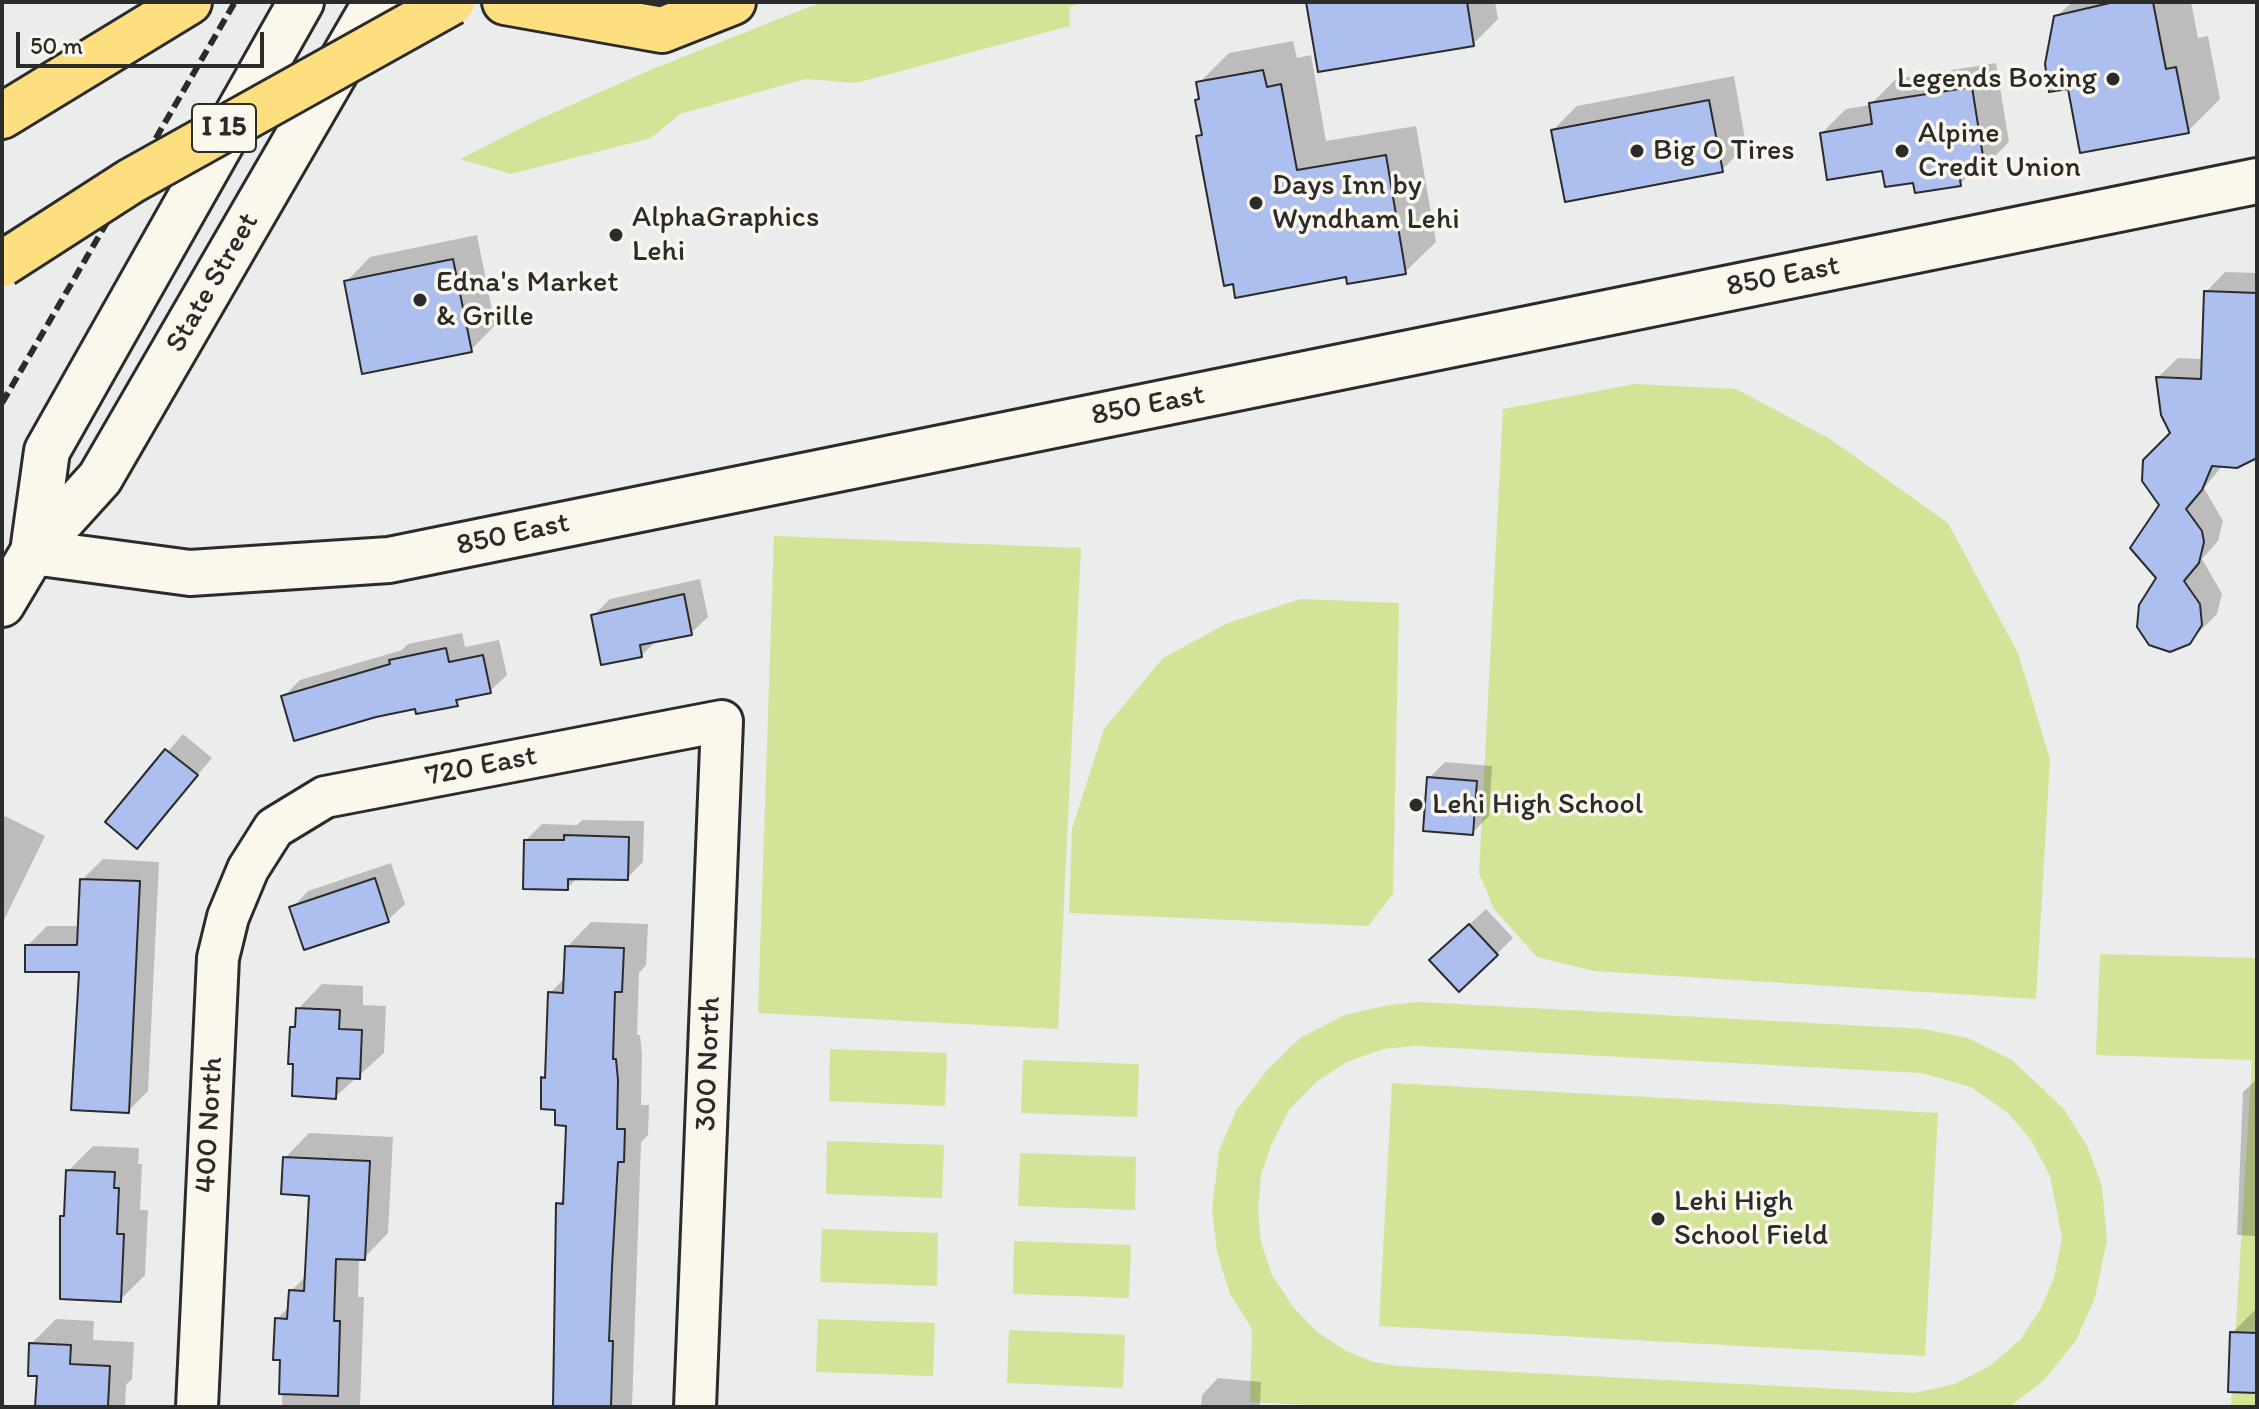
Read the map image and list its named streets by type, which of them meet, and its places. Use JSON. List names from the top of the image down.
{
  "streets": {
    "highway": ["I 15"],
    "main road": ["850 East", "State Street"],
    "street": ["720 East", "300 North", "400 North"]
  },
  "crossings": [
    ["850 East", "State Street"],
    ["720 East", "300 North"],
    ["720 East", "400 North"]
  ],
  "places": [
    "Legends Boxing",
    "Big O Tires",
    "Alpine Credit Union",
    "Days Inn by Wyndham Lehi",
    "AlphaGraphics Lehi",
    "Edna's Market & Grille",
    "Lehi High School",
    "Lehi High School Field"
  ],
  "scale_bar": "50 m"
}
